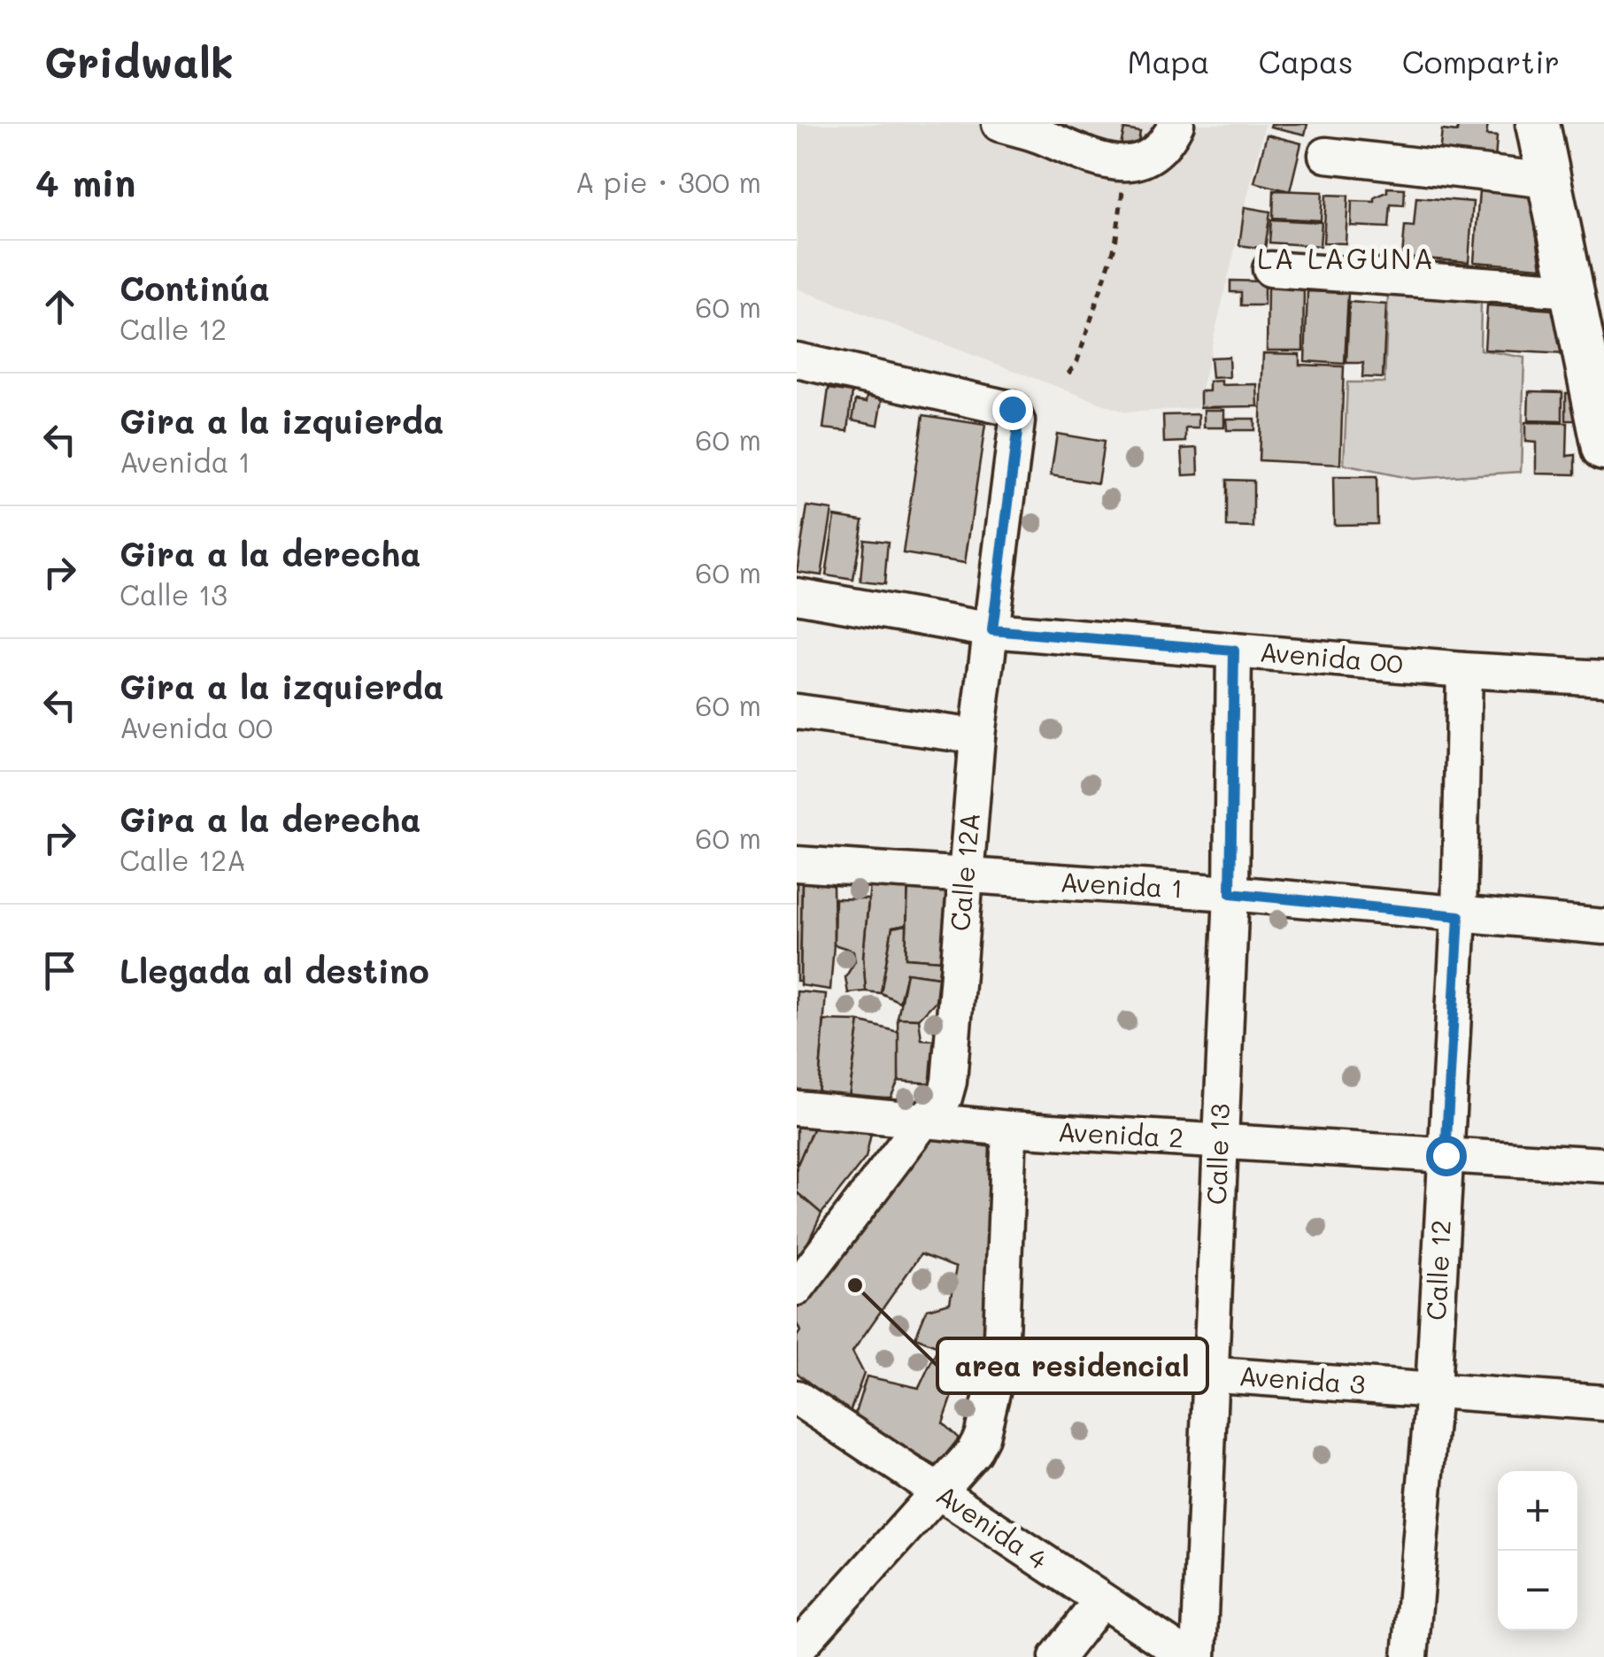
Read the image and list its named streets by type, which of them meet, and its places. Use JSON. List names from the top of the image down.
{
  "streets": {
    "street": [
      "Avenida 00",
      "Calle 12A",
      "Avenida 1",
      "Avenida 2",
      "Calle 13",
      "Calle 12",
      "Avenida 3",
      "Avenida 4"
    ]
  },
  "crossings": [
    ["Avenida 00", "Calle 12A"],
    ["Avenida 00", "Calle 13"],
    ["Avenida 00", "Calle 12"],
    ["Calle 12A", "Avenida 1"],
    ["Calle 12A", "Avenida 2"],
    ["Avenida 1", "Calle 13"],
    ["Avenida 1", "Calle 12"],
    ["Avenida 2", "Calle 13"],
    ["Avenida 2", "Calle 12"],
    ["Calle 13", "Avenida 3"],
    ["Calle 12", "Avenida 3"]
  ],
  "districts": ["LA LAGUNA"],
  "places": ["area residencial"],
  "page": {
    "header": "Gridwalk",
    "nav": ["Mapa", "Capas", "Compartir"],
    "heading": ["4 min", "A pie · 300 m"],
    "list": [
      ["Continúa", "Calle 12", "60 m"],
      ["Gira a la izquierda", "Avenida 1", "60 m"],
      ["Gira a la derecha", "Calle 13", "60 m"],
      ["Gira a la izquierda", "Avenida 00", "60 m"],
      ["Gira a la derecha", "Calle 12A", "60 m"],
      "Llegada al destino"
    ],
    "map_buttons": ["+", "−"]
  }
}
